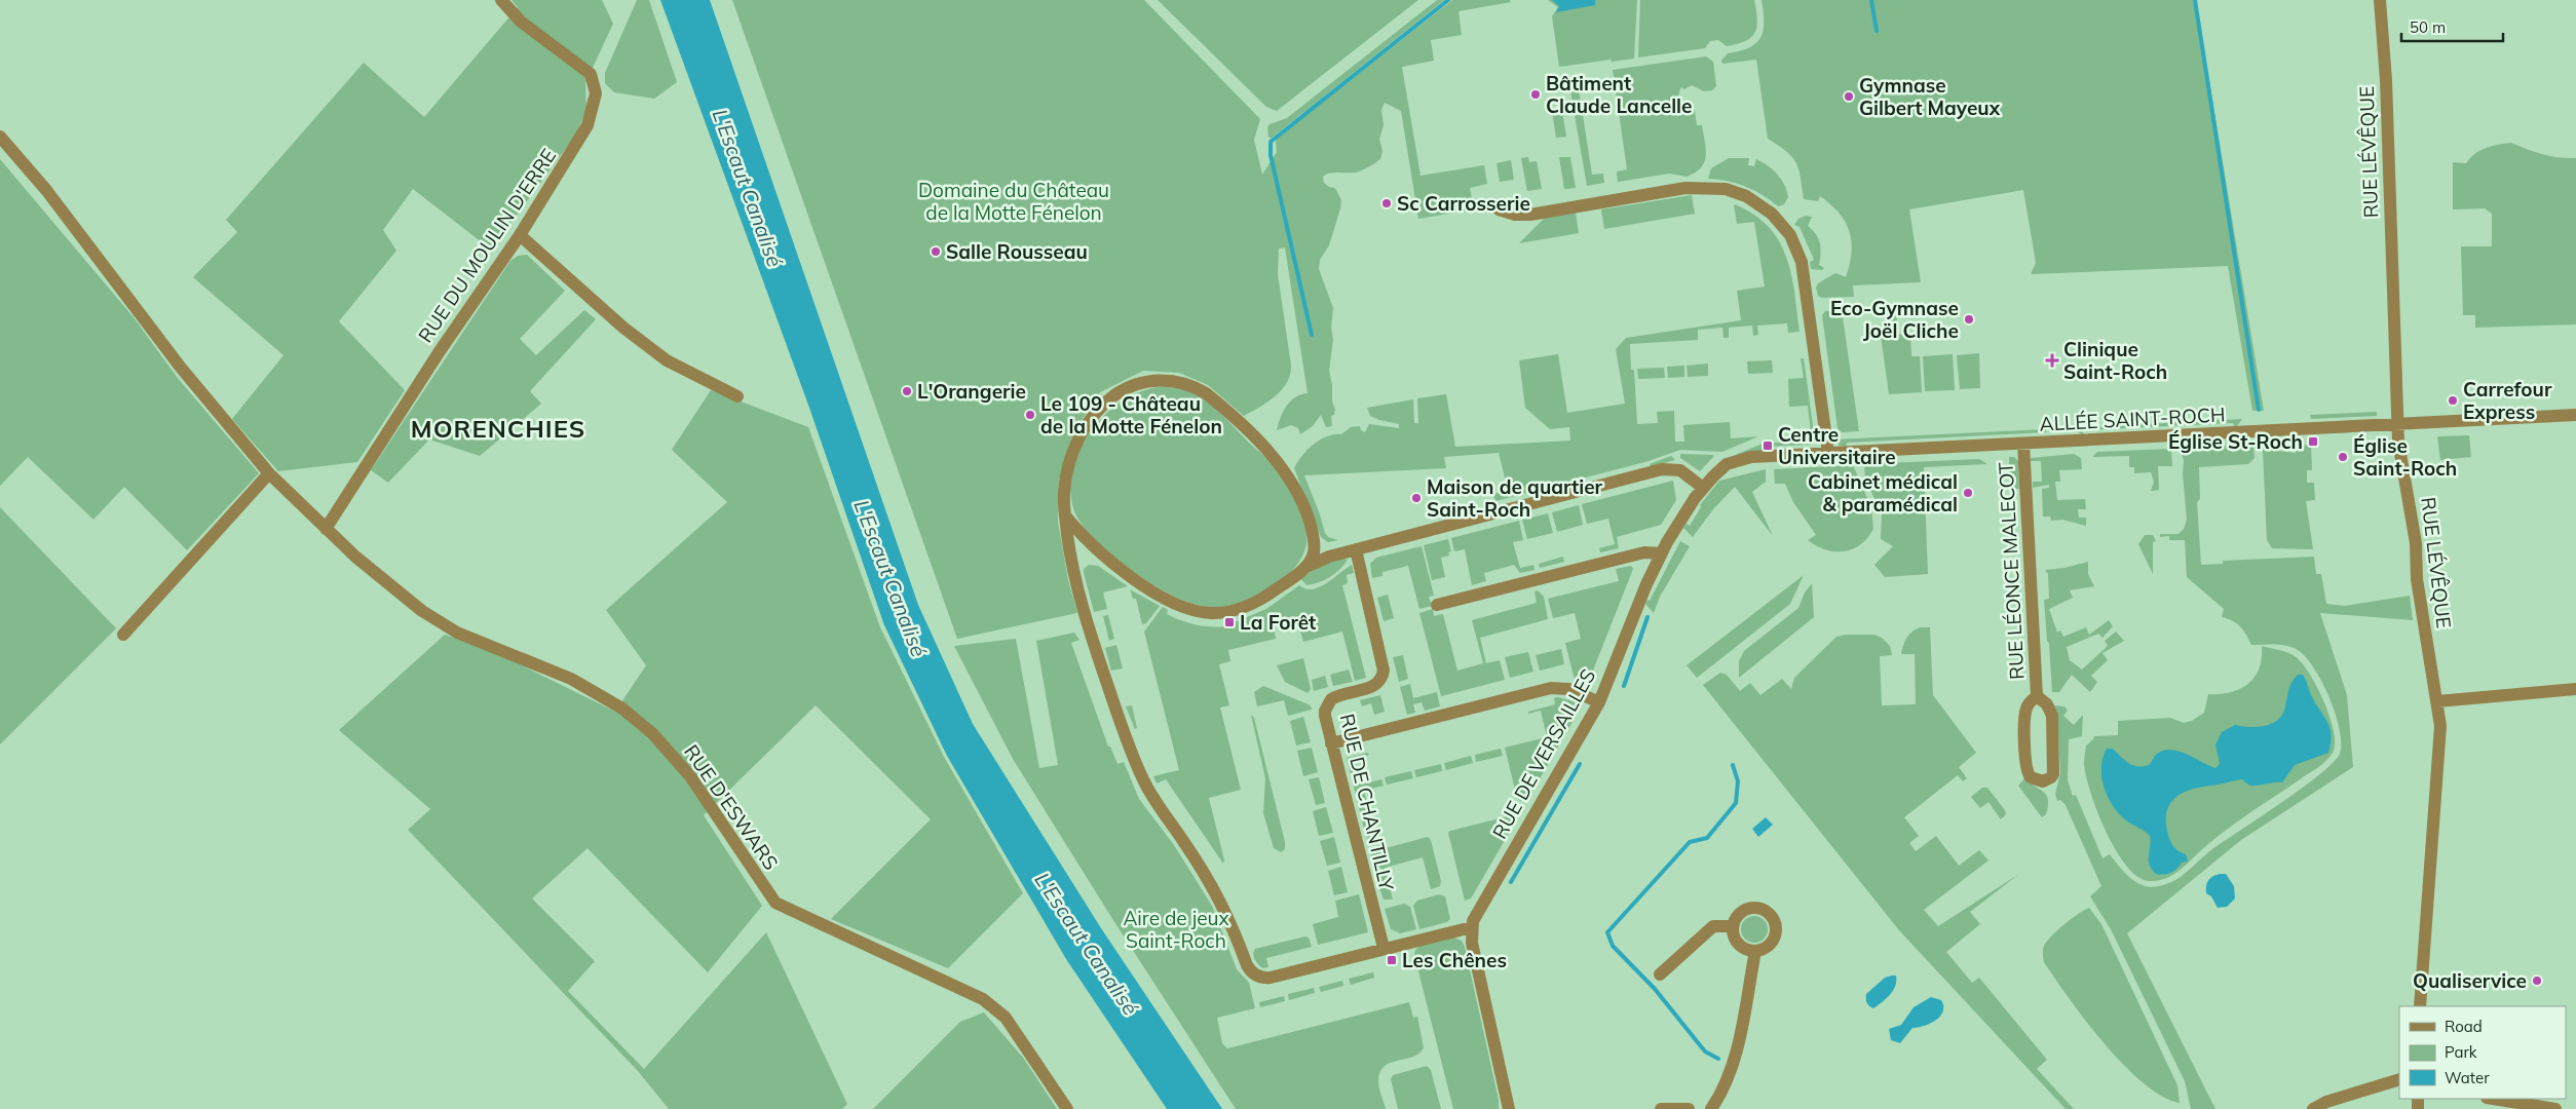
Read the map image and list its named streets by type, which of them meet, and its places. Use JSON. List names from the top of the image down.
{
  "streets": {
    "street": [
      "RUE LÉVÊQUE",
      "RUE DU MOULIN D'ERRE",
      "ALLÉE SAINT-ROCH",
      "RUE LÉONCE MALECOT",
      "RUE DE VERSAILLES",
      "RUE DE CHANTILLY",
      "RUE D'ESWARS"
    ]
  },
  "crossings": [
    ["RUE LÉVÊQUE", "ALLÉE SAINT-ROCH"],
    ["RUE DU MOULIN D'ERRE", "RUE D'ESWARS"],
    ["ALLÉE SAINT-ROCH", "RUE LÉONCE MALECOT"],
    ["ALLÉE SAINT-ROCH", "RUE DE VERSAILLES"]
  ],
  "districts": ["MORENCHIES"],
  "water": ["L'Escaut Canalisé"],
  "parks": ["Domaine du Château de la Motte Fénelon", "Aire de jeux Saint-Roch"],
  "places": {
    "other": [
      "Bâtiment Claude Lancelle",
      "Gymnase Gilbert Mayeux",
      "Sc Carrosserie",
      "Salle Rousseau",
      "Eco-Gymnase Joël Cliche",
      "L'Orangerie",
      "Carrefour Express",
      "Le 109 - Château de la Motte Fénelon",
      "Église Saint-Roch",
      "Cabinet médical & paramédical",
      "Maison de quartier Saint-Roch",
      "Qualiservice"
    ],
    "health": ["Clinique Saint-Roch"],
    "transit": [
      "Église St-Roch",
      "Centre Universitaire",
      "La Forêt",
      "Les Chênes"
    ]
  },
  "legend": ["Road", "Park", "Water"],
  "scale_bar": "50 m"
}
